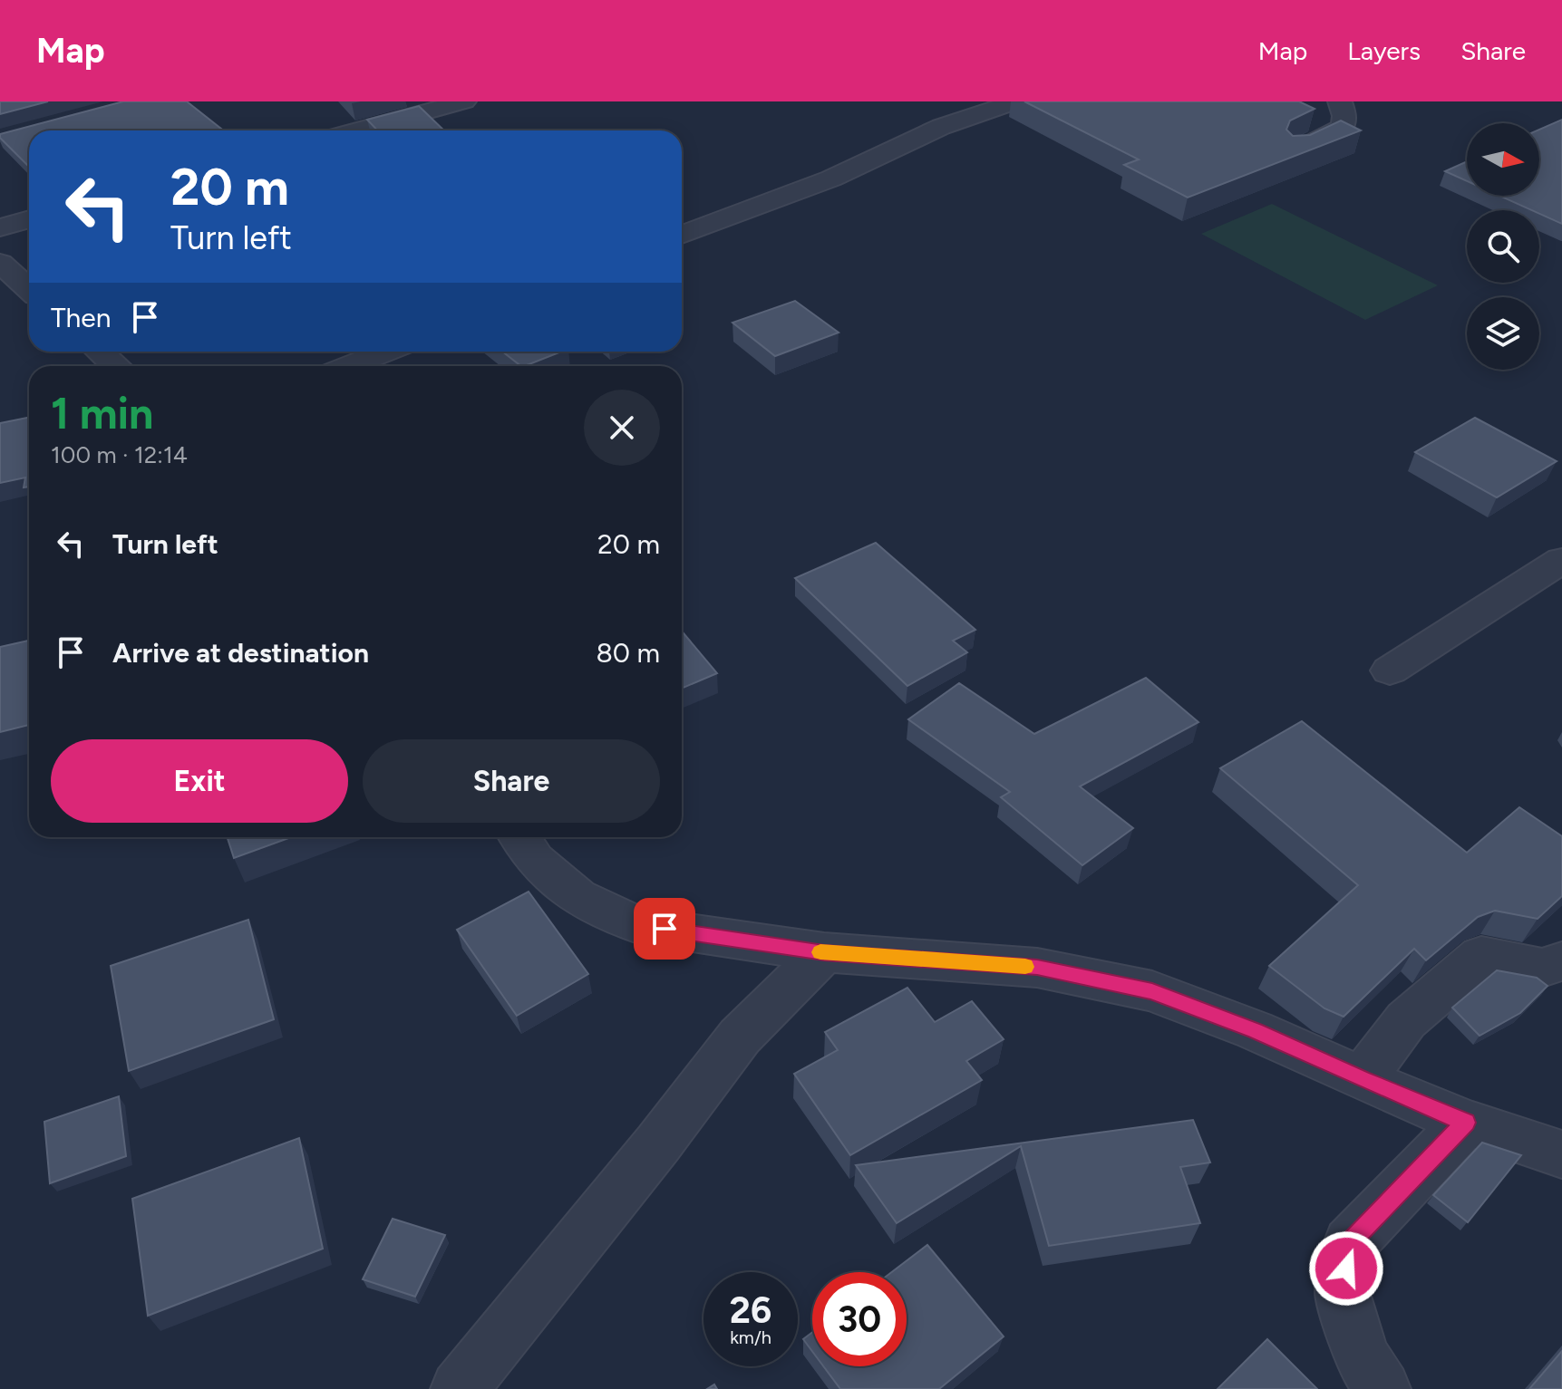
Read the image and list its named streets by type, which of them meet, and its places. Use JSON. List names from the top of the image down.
{
  "north": "right",
  "page": {
    "header": "Map",
    "nav": ["Map", "Layers", "Share"],
    "turn": ["20 m", "Turn left"],
    "then": "Then",
    "heading": ["1 min", "100 m · 12:14"],
    "list": [
      {
        "name": "Turn left",
        "value": "20 m"
      },
      {
        "name": "Arrive at destination",
        "value": "80 m"
      }
    ],
    "buttons": ["Exit", "Share"],
    "speed": "26 km/h",
    "limit": "30"
  }
}
